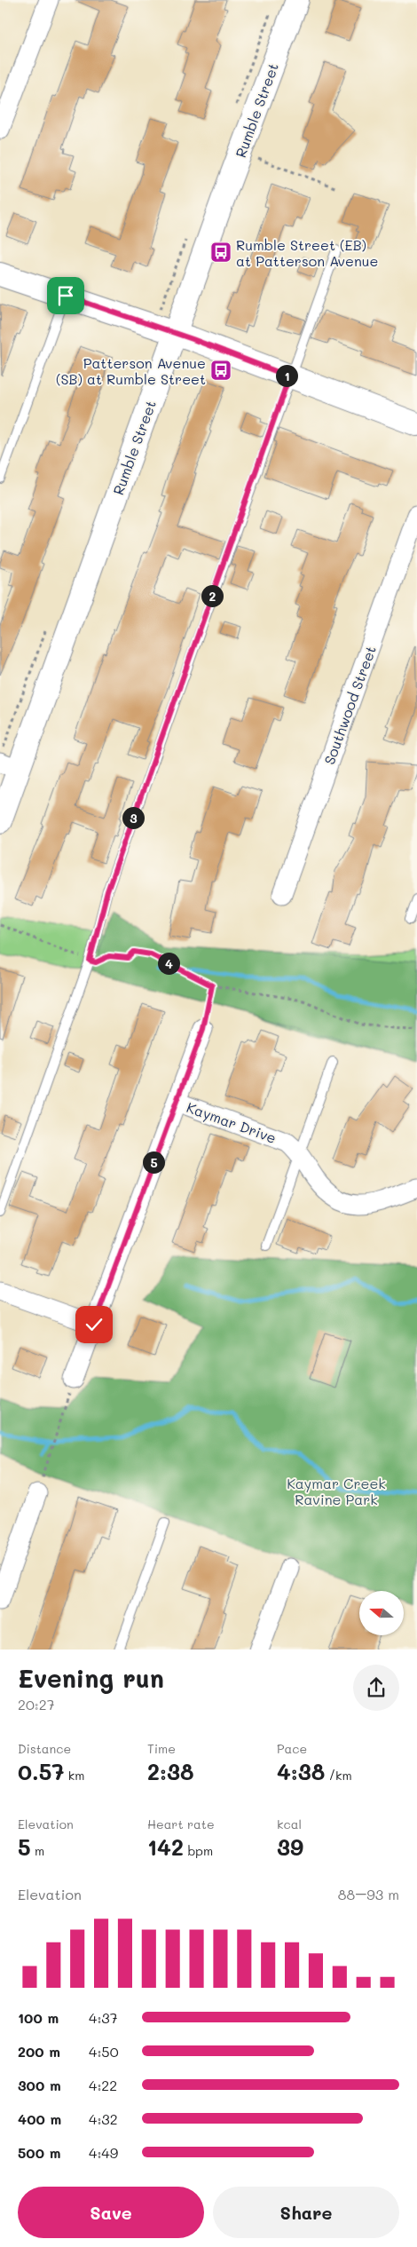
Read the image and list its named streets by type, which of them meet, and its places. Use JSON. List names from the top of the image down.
{
  "streets": {
    "street": ["Rumble Street", "Southwood Street", "Kaymar Drive"]
  },
  "parks": ["Kaymar Creek Ravine Park"],
  "places": {
    "bus stop": ["Rumble Street (EB) at Patterson Avenue", "Patterson Avenue (SB) at Rumble Street"]
  },
  "north": "left",
  "page": {
    "pins": [
      "1",
      "2",
      "3",
      "4",
      "5"
    ],
    "heading": ["Evening run", "20:27"],
    "stats": [
      ["Distance", "0.57 km"],
      ["Time", "2:38"],
      ["Pace", "4:38 /km"],
      ["Elevation", "5 m"],
      ["Heart rate", "142 bpm"],
      ["kcal", "39"]
    ],
    "chart": ["Elevation", "88–93 m"],
    "list": [
      {
        "name": "100 m",
        "note": "4:37"
      },
      {
        "name": "200 m",
        "note": "4:50"
      },
      {
        "name": "300 m",
        "note": "4:22"
      },
      {
        "name": "400 m",
        "note": "4:32"
      },
      {
        "name": "500 m",
        "note": "4:49"
      }
    ],
    "buttons": ["Save", "Share"]
  }
}
